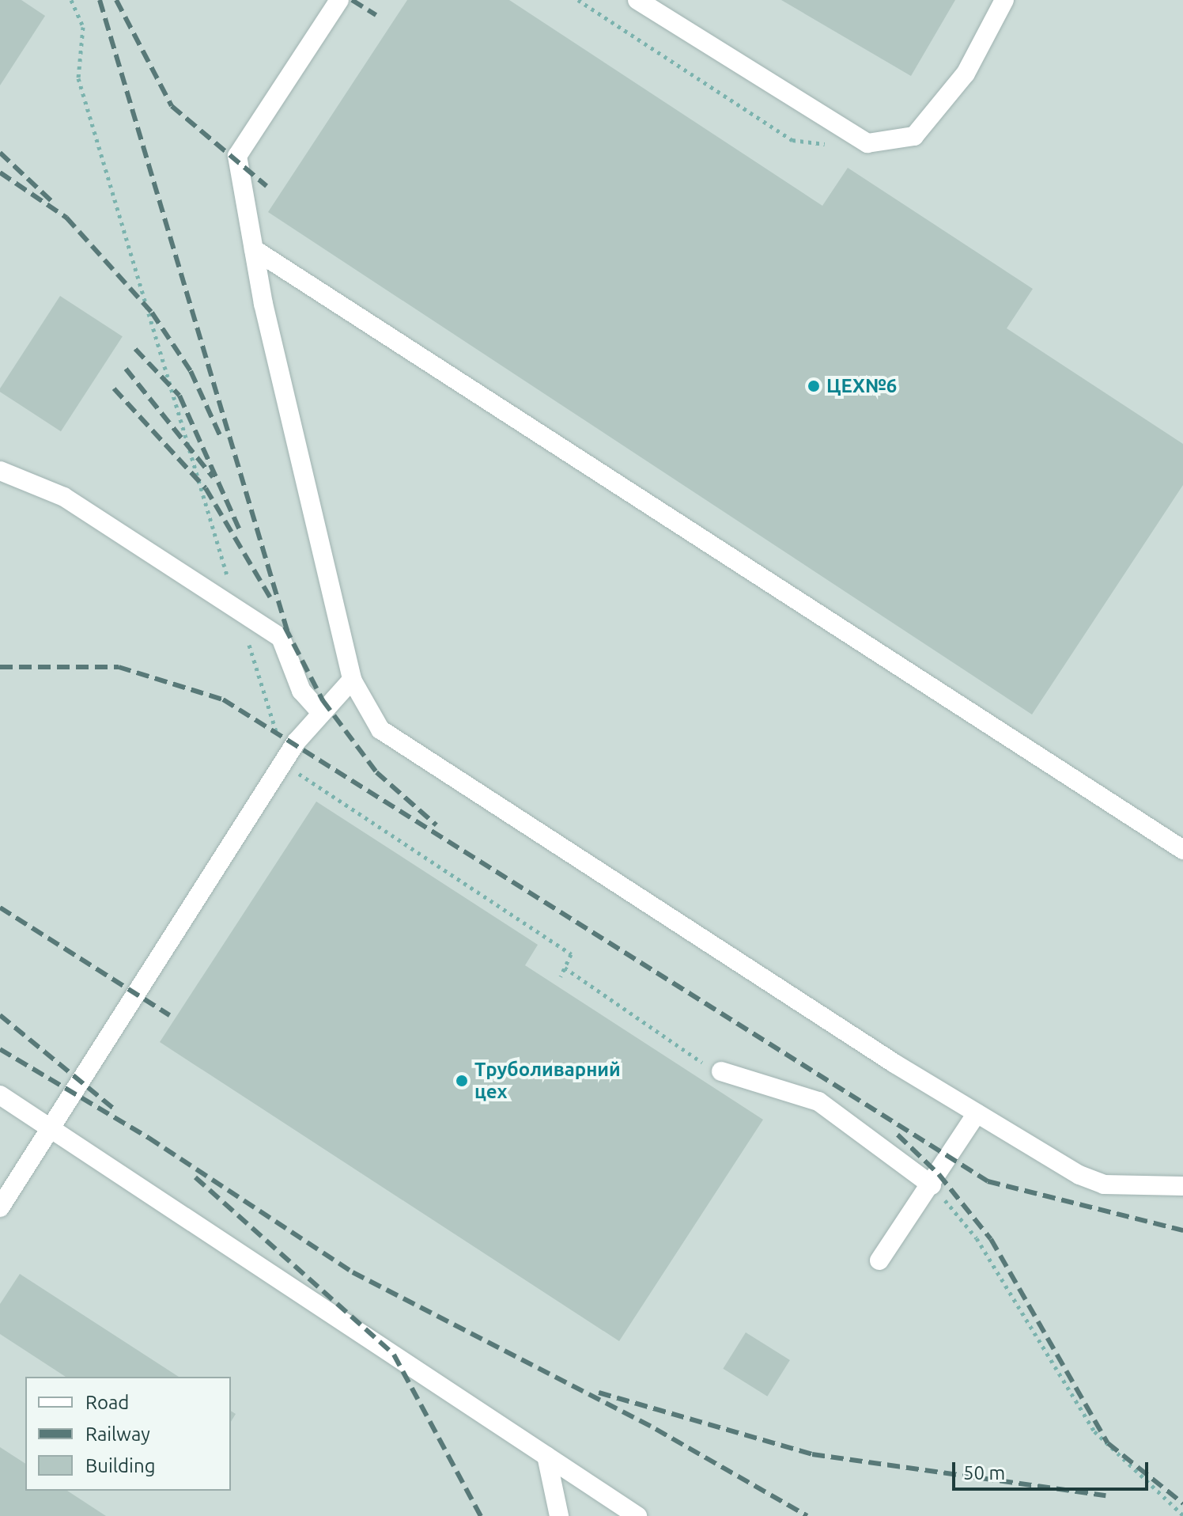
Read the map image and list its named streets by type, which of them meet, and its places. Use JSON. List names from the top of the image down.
{
  "places": ["ЦЕХ№6", "Труболиварний цех"],
  "legend": ["Road", "Railway", "Building"],
  "scale_bar": "50 m"
}
